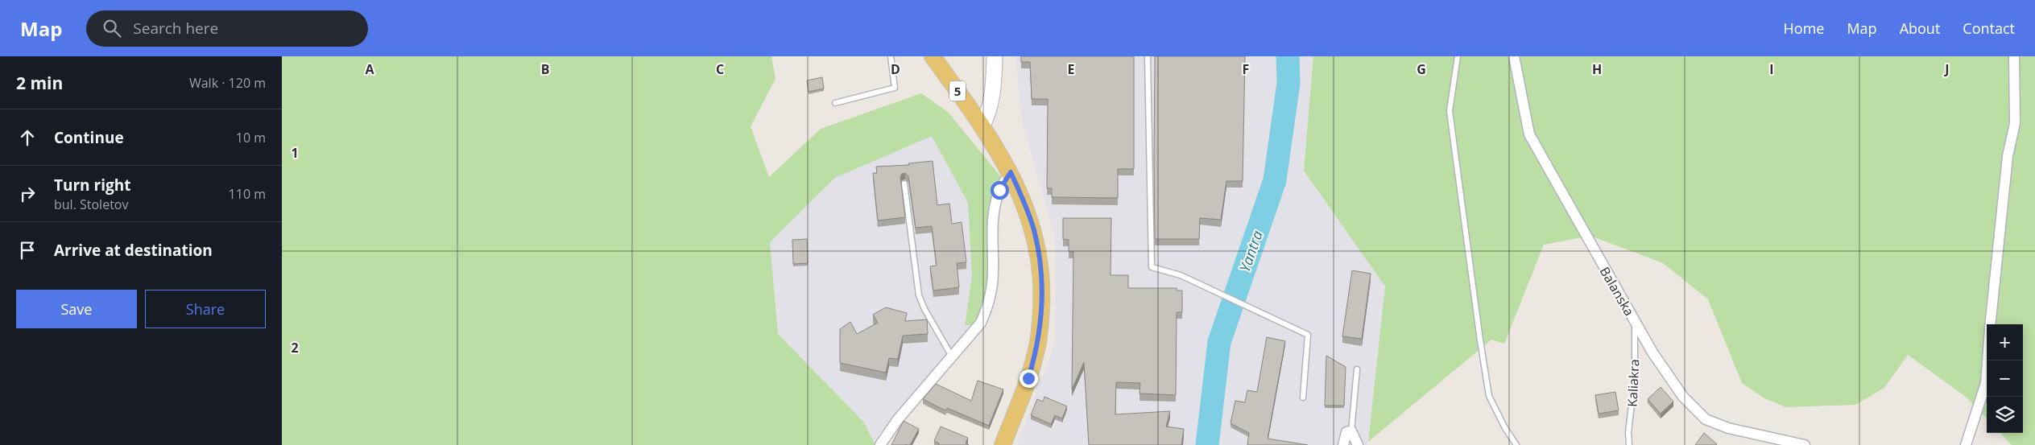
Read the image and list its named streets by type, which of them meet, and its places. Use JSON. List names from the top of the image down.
{
  "streets": {
    "main road": ["5"],
    "street": ["Balanska"],
    "lane": ["Kaliakra"]
  },
  "crossings": [
    ["Balanska", "Kaliakra"]
  ],
  "water": ["Yantra"],
  "page": {
    "header": "Map",
    "search": "Search here",
    "nav": [
      "Home",
      "Map",
      "About",
      "Contact"
    ],
    "heading": ["2 min", "Walk · 120 m"],
    "list": [
      ["Continue", "10 m"],
      ["Turn right", "bul. Stoletov", "110 m"],
      "Arrive at destination"
    ],
    "buttons": ["Save", "Share"],
    "map_buttons": ["+", "−"]
  },
  "grid": {
    "columns": [
      "A",
      "B",
      "C",
      "D",
      "E",
      "F",
      "G",
      "H",
      "I",
      "J"
    ],
    "rows": ["1", "2"]
  }
}
